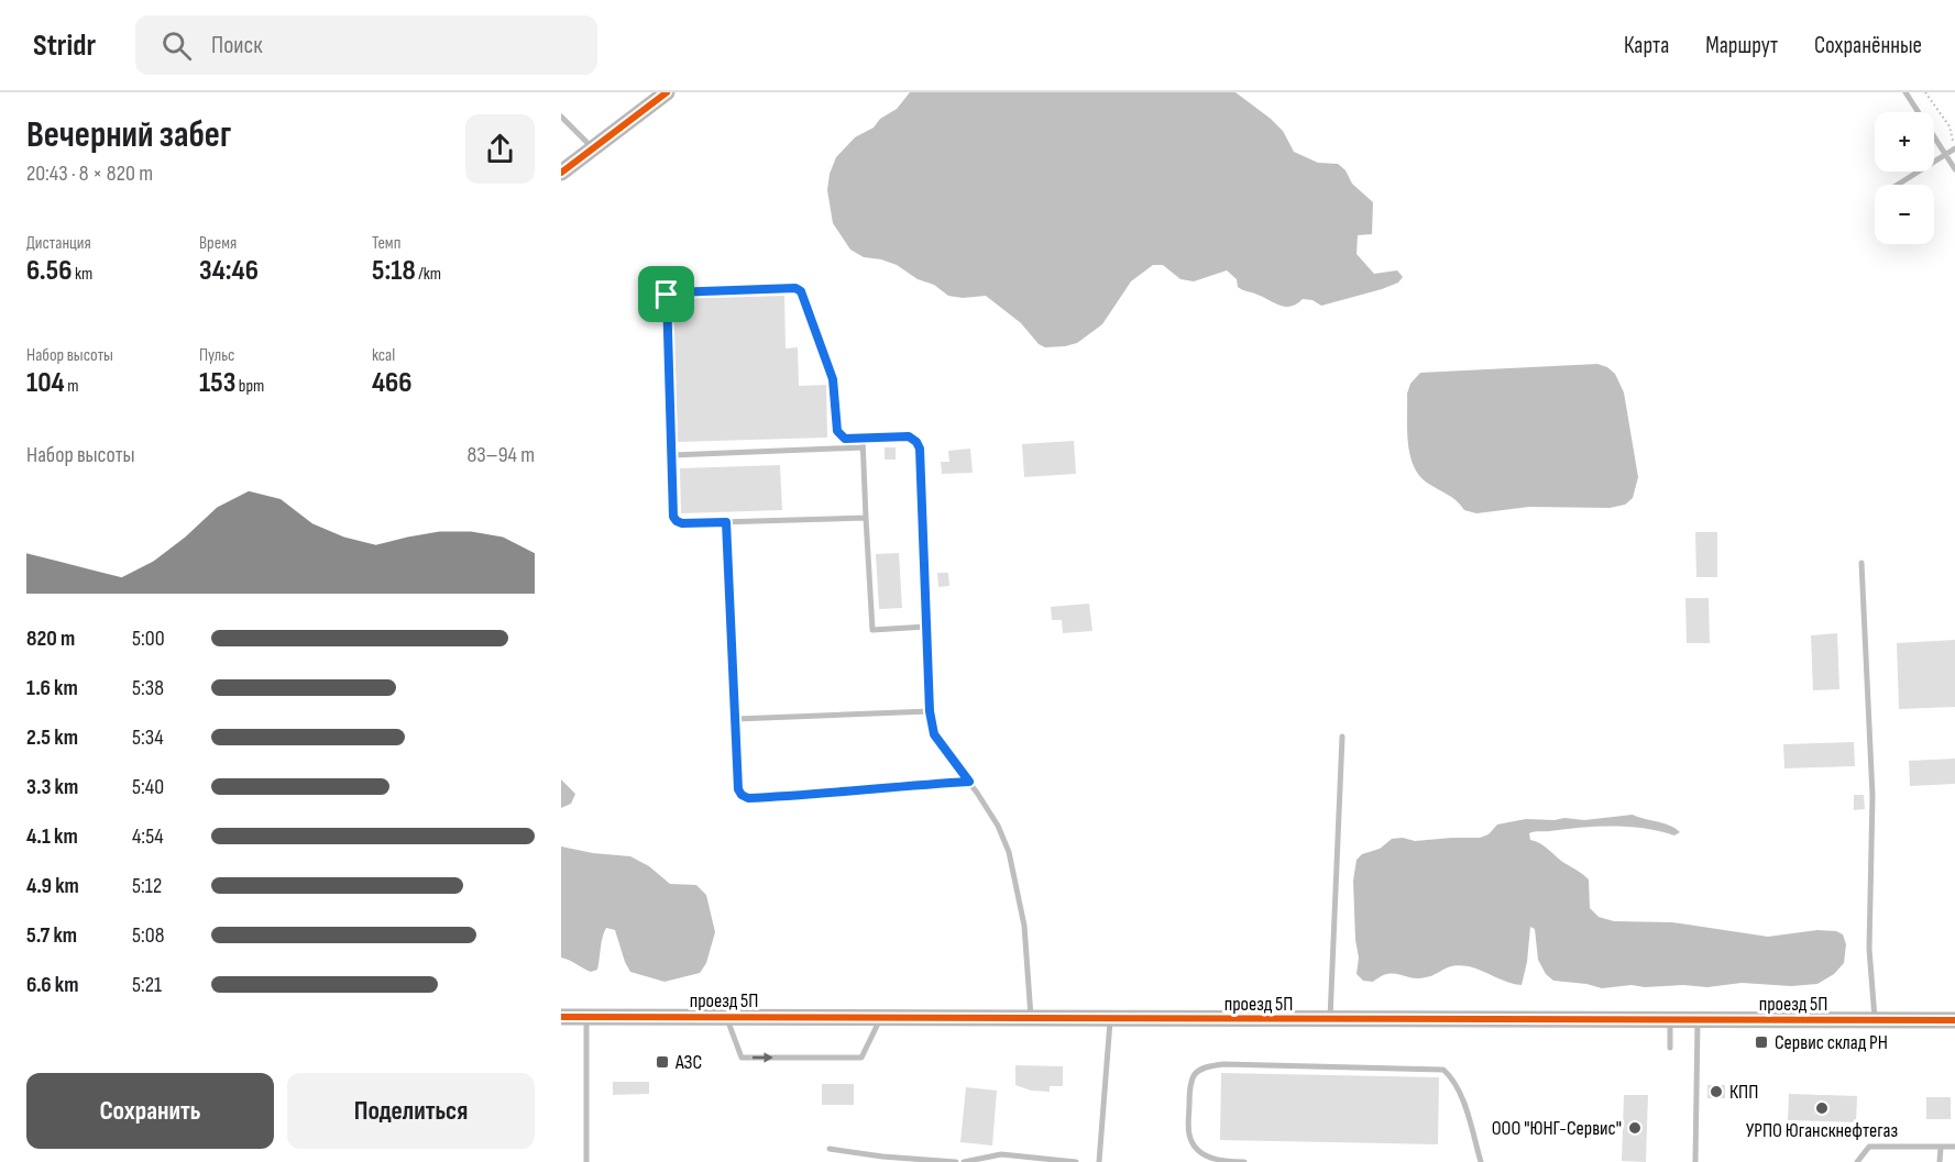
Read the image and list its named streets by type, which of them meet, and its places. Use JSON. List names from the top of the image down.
{
  "streets": {
    "street": ["проезд 5П"]
  },
  "places": {
    "transit": ["Сервис склад РН", "АЗС"],
    "other": ["КПП", "УРПО Юганскнефтегаз", "ООО \"ЮНГ-Сервис\""]
  },
  "page": {
    "header": "Stridr",
    "search": "Поиск",
    "nav": ["Карта", "Маршрут", "Сохранённые"],
    "heading": ["Вечерний забег", "20:43 · 8 × 820 m"],
    "map_buttons": ["+", "−"],
    "stats": [
      ["Дистанция", "6.56 km"],
      ["Время", "34:46"],
      ["Темп", "5:18 /km"],
      ["Набор высоты", "104 m"],
      ["Пульс", "153 bpm"],
      ["kcal", "466"]
    ],
    "chart": ["Набор высоты", "83–94 m"],
    "list": [
      {
        "name": "820 m",
        "note": "5:00"
      },
      {
        "name": "1.6 km",
        "note": "5:38"
      },
      {
        "name": "2.5 km",
        "note": "5:34"
      },
      {
        "name": "3.3 km",
        "note": "5:40"
      },
      {
        "name": "4.1 km",
        "note": "4:54"
      },
      {
        "name": "4.9 km",
        "note": "5:12"
      },
      {
        "name": "5.7 km",
        "note": "5:08"
      },
      {
        "name": "6.6 km",
        "note": "5:21"
      }
    ],
    "buttons": ["Сохранить", "Поделиться"]
  }
}
